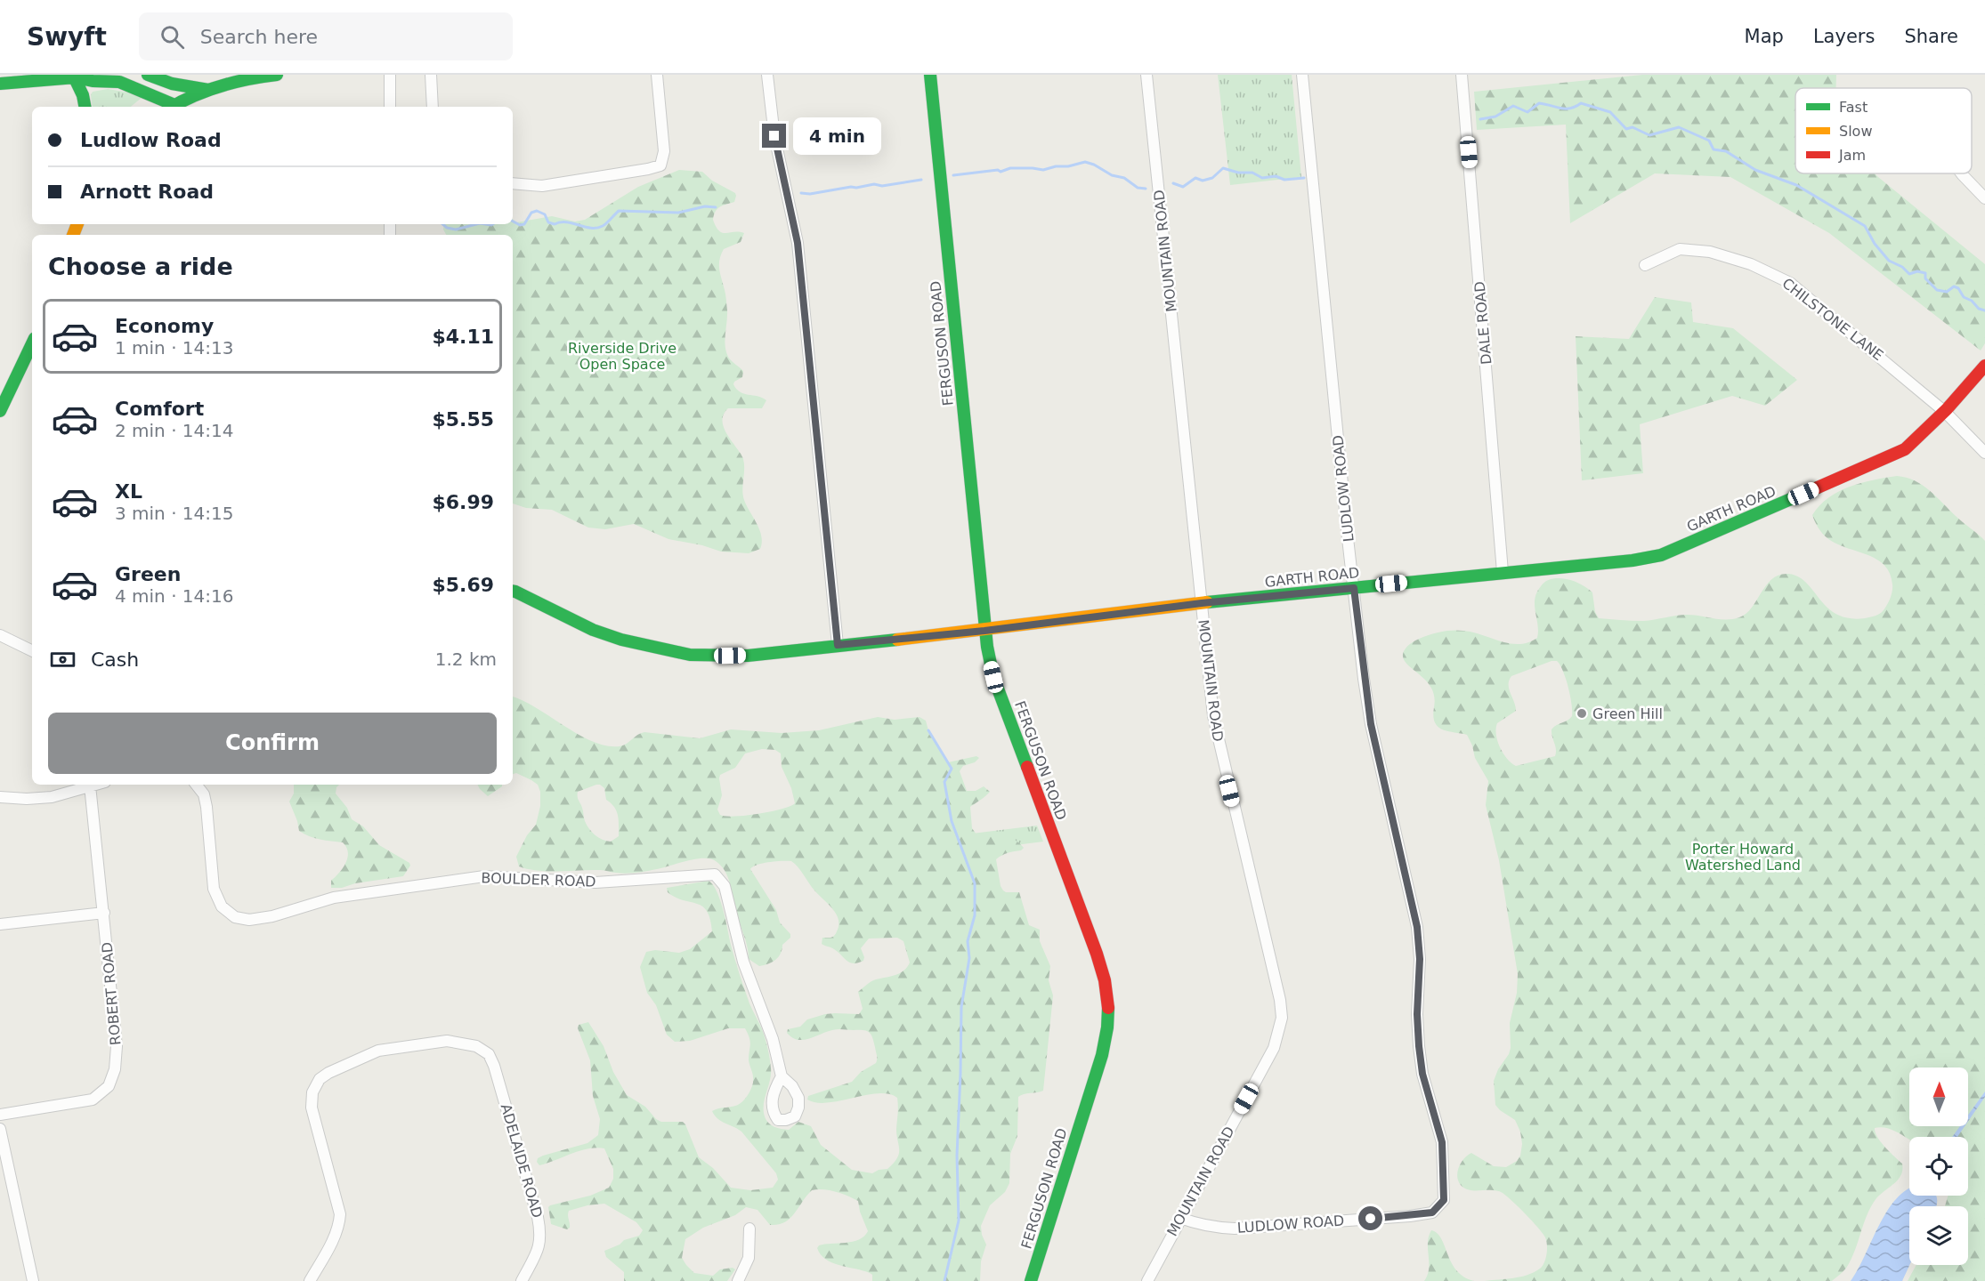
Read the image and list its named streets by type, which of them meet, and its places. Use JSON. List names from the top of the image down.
{
  "streets": {
    "street": [
      "MOUNTAIN ROAD",
      "CHILSTONE LANE",
      "DALE ROAD",
      "FERGUSON ROAD",
      "LUDLOW ROAD",
      "GARTH ROAD",
      "BOULDER ROAD",
      "ROBERT ROAD",
      "ADELAIDE ROAD"
    ]
  },
  "crossings": [
    ["MOUNTAIN ROAD", "LUDLOW ROAD"],
    ["MOUNTAIN ROAD", "GARTH ROAD"],
    ["CHILSTONE LANE", "GARTH ROAD"],
    ["DALE ROAD", "GARTH ROAD"],
    ["FERGUSON ROAD", "GARTH ROAD"],
    ["LUDLOW ROAD", "GARTH ROAD"]
  ],
  "parks": ["Riverside Drive Open Space", "Porter Howard Watershed Land"],
  "places": ["Green Hill"],
  "legend": ["Fast", "Slow", "Jam"],
  "north": "top",
  "page": {
    "header": "Swyft",
    "search": "Search here",
    "nav": ["Map", "Layers", "Share"],
    "banner": ["Ludlow Road", "Arnott Road"],
    "bubble": "4 min",
    "heading": "Choose a ride",
    "list": [
      {
        "name": "Economy",
        "note": "1 min · 14:13",
        "value": "$4.11"
      },
      {
        "name": "Comfort",
        "note": "2 min · 14:14",
        "value": "$5.55"
      },
      {
        "name": "XL",
        "note": "3 min · 14:15",
        "value": "$6.99"
      },
      {
        "name": "Green",
        "note": "4 min · 14:16",
        "value": "$5.69"
      }
    ],
    "pay": ["Cash", "1.2 km"],
    "buttons": "Confirm"
  }
}
